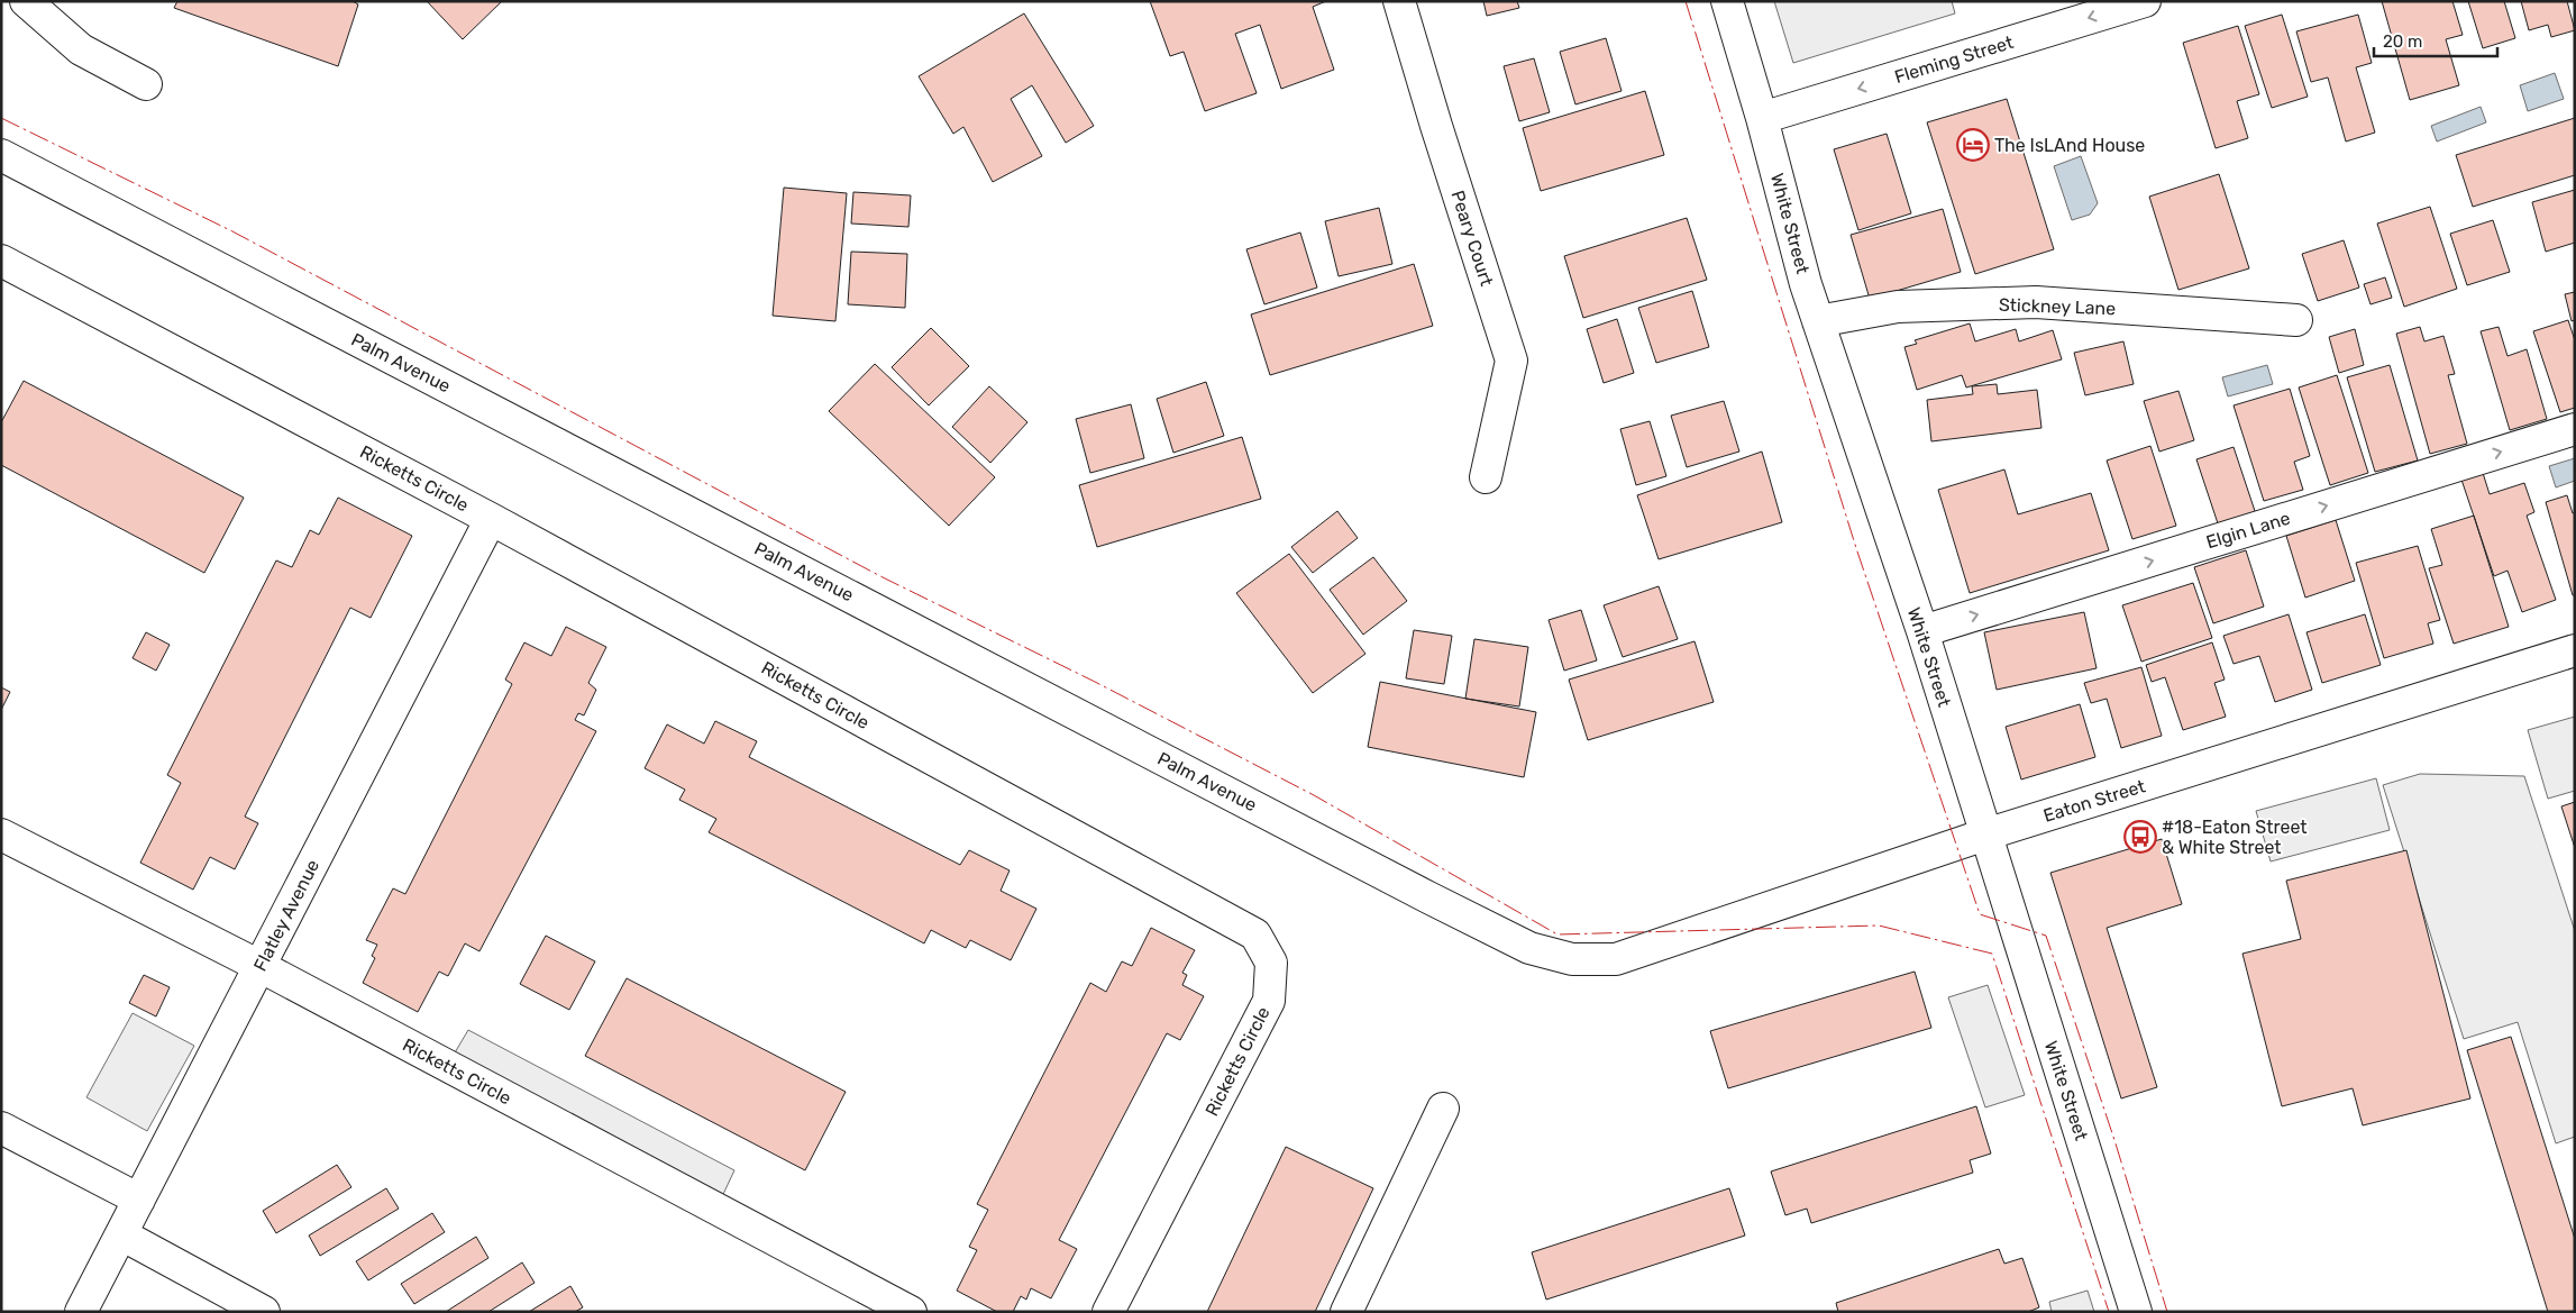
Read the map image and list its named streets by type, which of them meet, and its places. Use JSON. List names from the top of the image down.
{
  "streets": {
    "street": [
      "Fleming Street",
      "White Street",
      "Peary Court",
      "Stickney Lane",
      "Palm Avenue",
      "Ricketts Circle",
      "Elgin Lane",
      "Eaton Street",
      "Flatley Avenue"
    ]
  },
  "crossings": [
    ["Fleming Street", "White Street"],
    ["White Street", "Stickney Lane"],
    ["White Street", "Elgin Lane"],
    ["White Street", "Eaton Street"],
    ["Palm Avenue", "Eaton Street"],
    ["Ricketts Circle", "Flatley Avenue"]
  ],
  "one_way": ["Fleming Street", "Elgin Lane"],
  "places": {
    "hotel": ["The IsLAnd House"],
    "bus stop": ["#18-Eaton Street & White Street"]
  },
  "scale_bar": "20 m"
}
